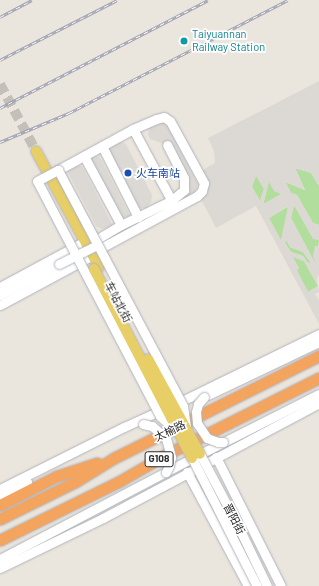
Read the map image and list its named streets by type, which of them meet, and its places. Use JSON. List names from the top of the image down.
{
  "streets": {
    "highway": ["太榆路", "G108"],
    "main road": ["晋阳街"]
  },
  "places": ["Taiyuannan Railway Station", "火车南站"]
}
